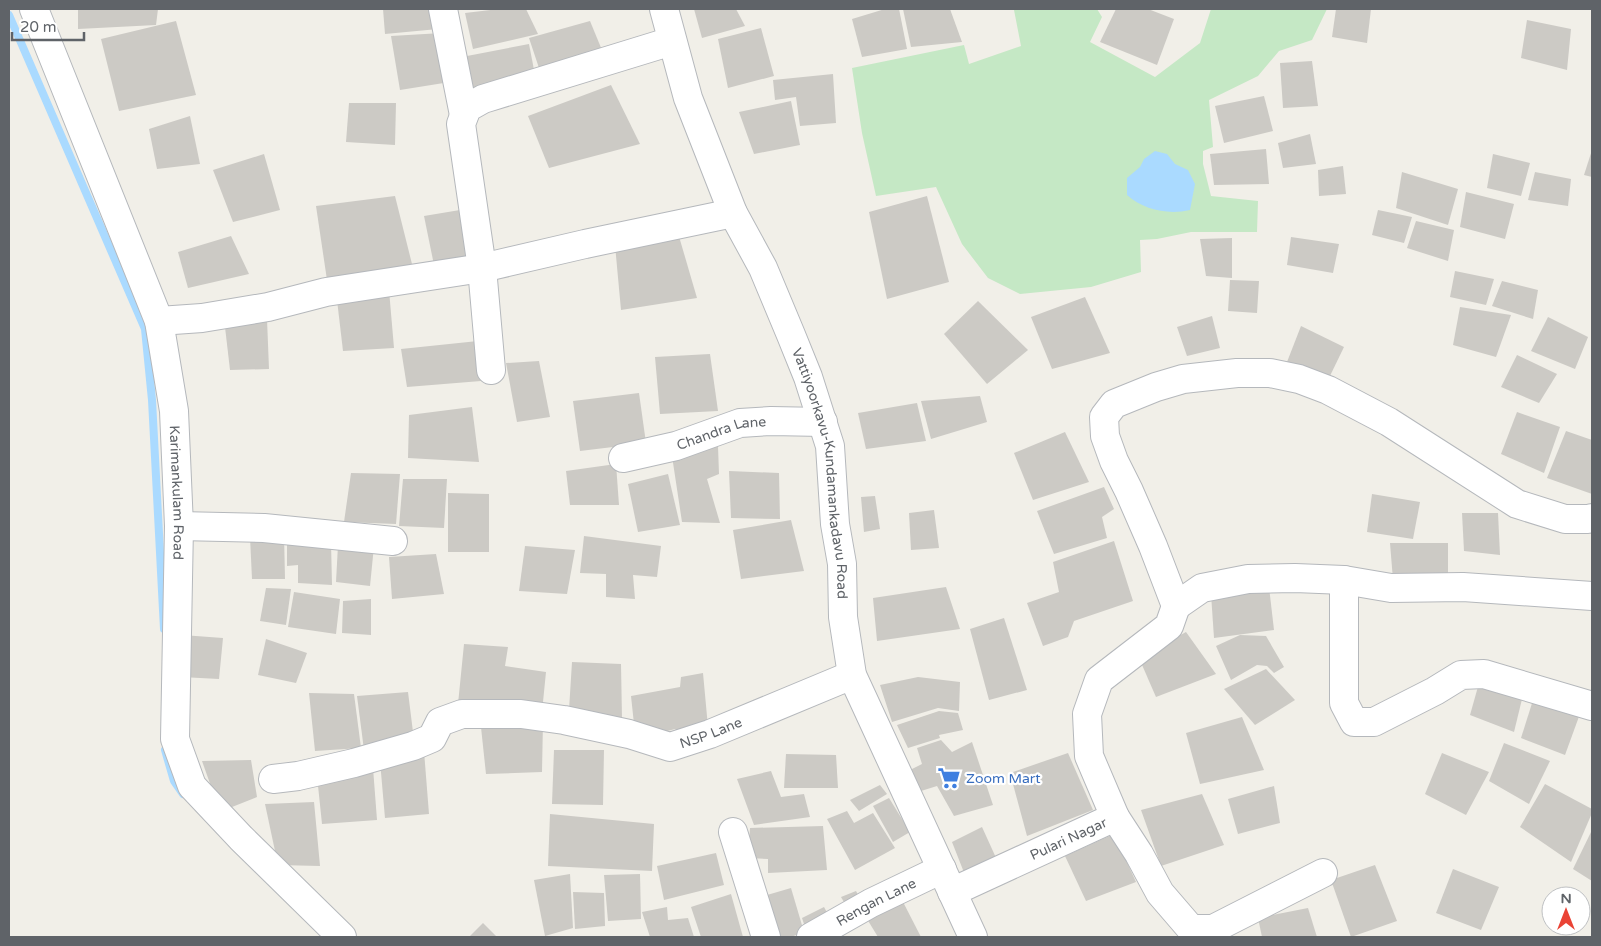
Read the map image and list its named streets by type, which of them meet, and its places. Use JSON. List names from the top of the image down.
{
  "streets": {
    "street": [
      "Chandra Lane",
      "Vattiyoorkavu-Kundamankadavu Road",
      "Karimankulam Road",
      "NSP Lane",
      "Pulari Nagar",
      "Rengan Lane"
    ]
  },
  "crossings": [
    ["Chandra Lane", "Vattiyoorkavu-Kundamankadavu Road"],
    ["Vattiyoorkavu-Kundamankadavu Road", "NSP Lane"],
    ["Vattiyoorkavu-Kundamankadavu Road", "Pulari Nagar"],
    ["Vattiyoorkavu-Kundamankadavu Road", "Rengan Lane"],
    ["Pulari Nagar", "Rengan Lane"]
  ],
  "places": {
    "supermarket": ["Zoom Mart"]
  },
  "scale_bar": "20 m",
  "north": "top"
}
